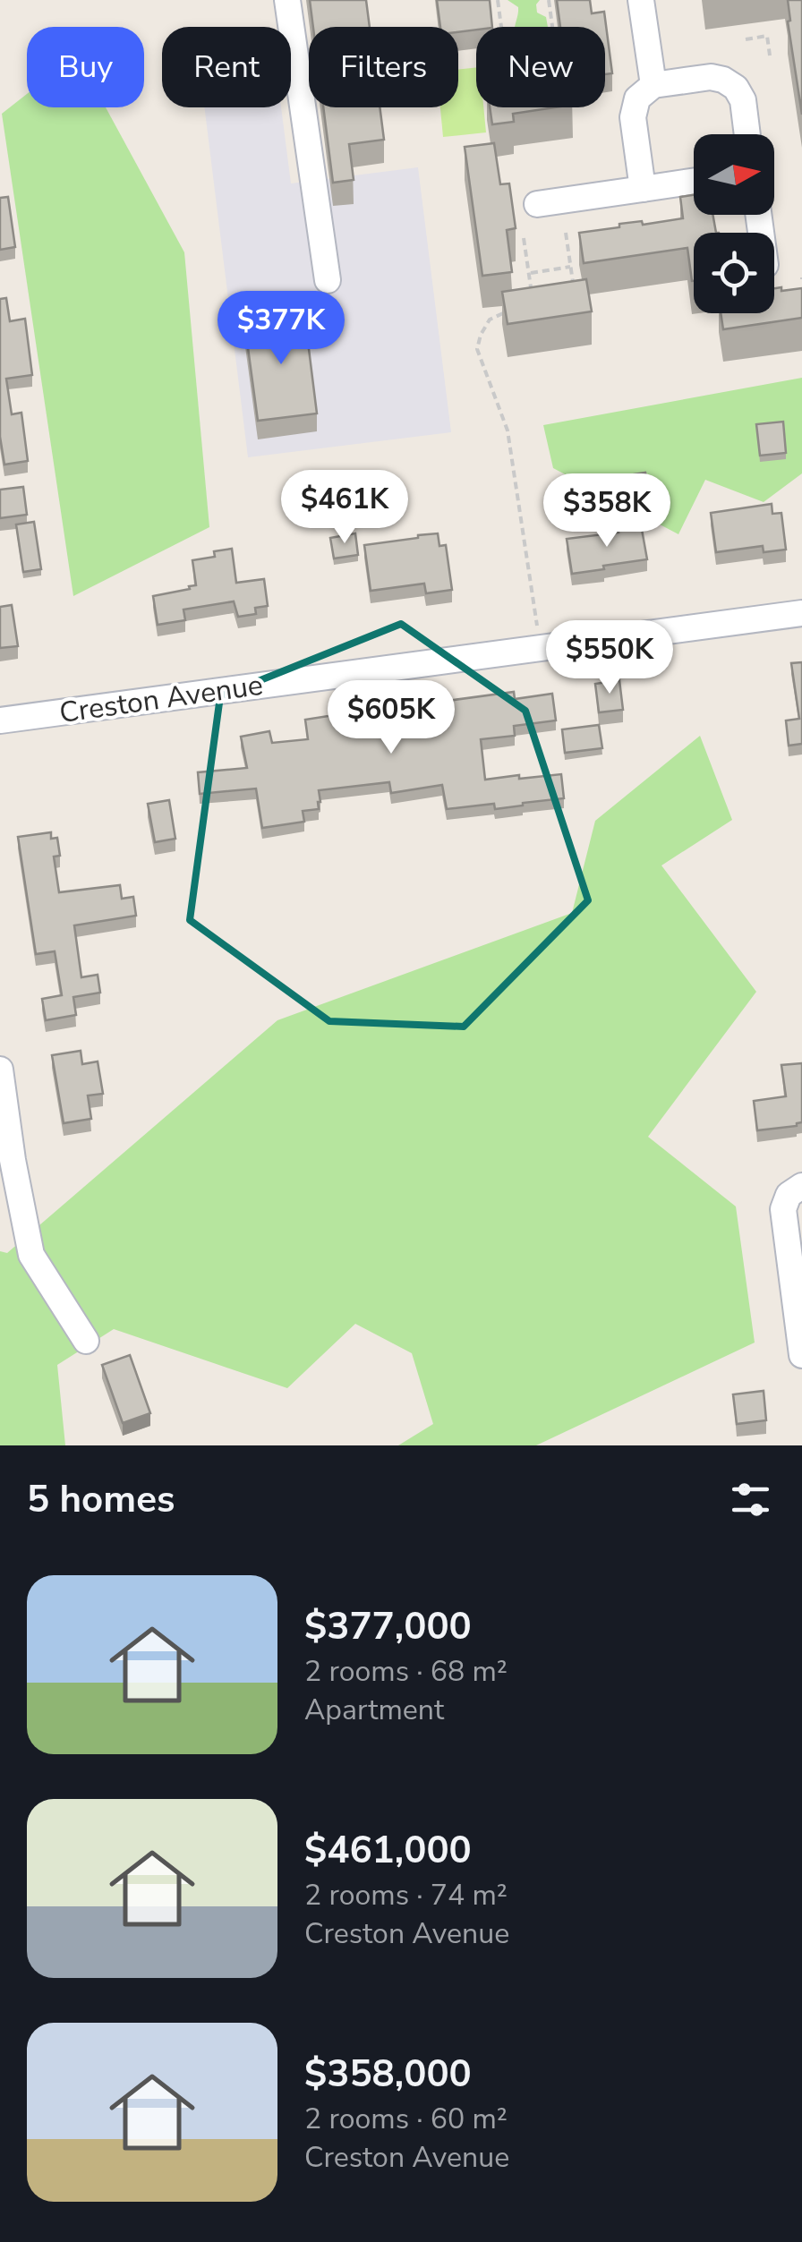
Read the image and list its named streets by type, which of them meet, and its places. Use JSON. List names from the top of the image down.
{
  "streets": {
    "street": ["Creston Avenue"]
  },
  "north": "right",
  "page": {
    "chip": [
      "Buy",
      "Rent",
      "Filters",
      "New"
    ],
    "price": [
      "$377K",
      "$461K",
      "$358K",
      "$550K",
      "$605K"
    ],
    "heading": "5 homes",
    "list": [
      {
        "name": "$377,000",
        "note": "2 rooms · 68 m² · Apartment"
      },
      {
        "name": "$461,000",
        "note": "2 rooms · 74 m² · Creston Avenue"
      },
      {
        "name": "$358,000",
        "note": "2 rooms · 60 m² · Creston Avenue"
      }
    ]
  }
}
